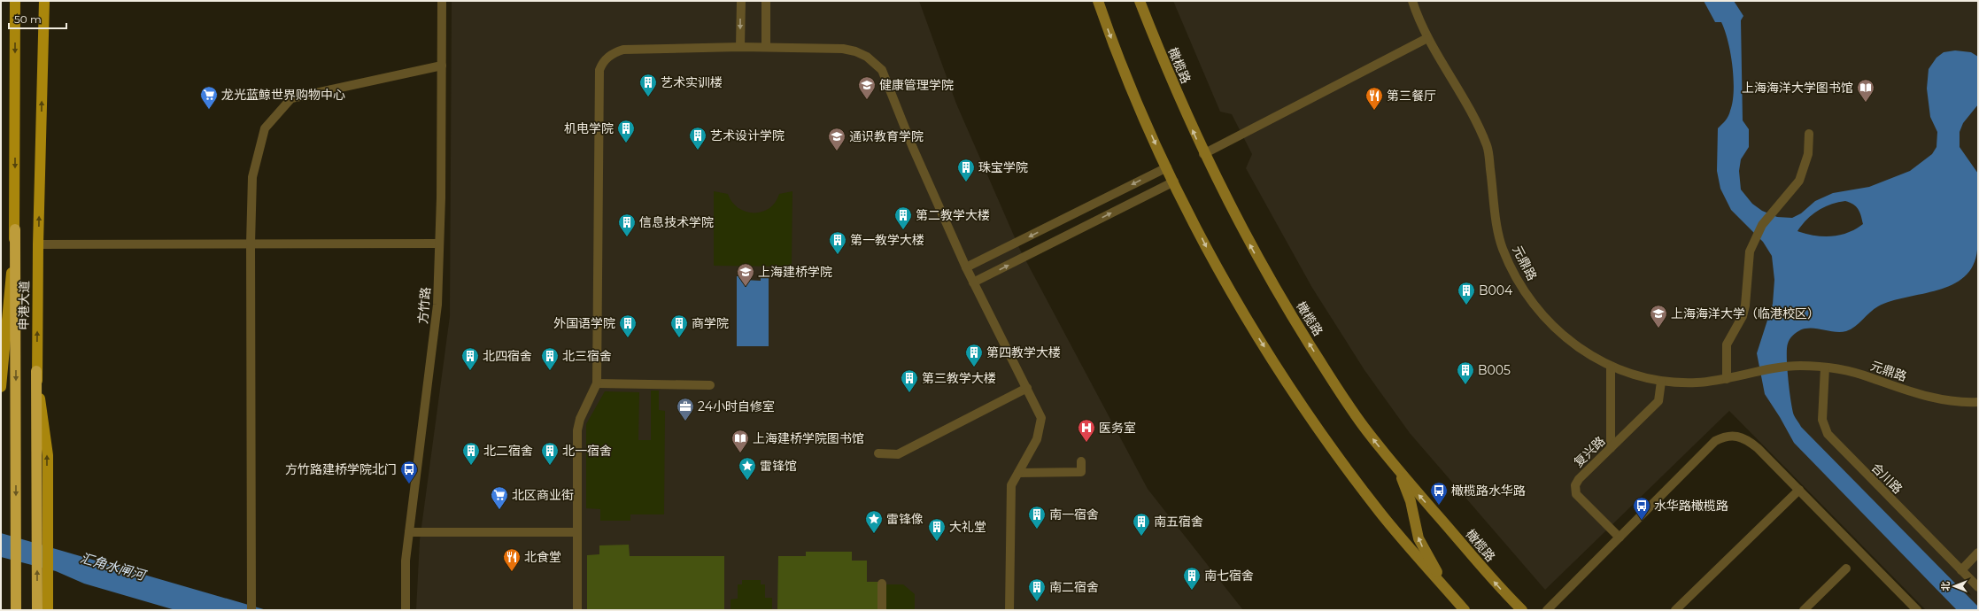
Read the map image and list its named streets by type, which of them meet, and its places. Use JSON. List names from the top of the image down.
{
  "streets": {
    "main road": ["橄榄路", "申港大道"],
    "street": [
      "元鼎路",
      "方竹路",
      "复兴路",
      "合川路"
    ]
  },
  "crossings": [
    ["元鼎路", "复兴路"],
    ["元鼎路", "合川路"]
  ],
  "water": ["汇角水闸河"],
  "places": {
    "building": [
      "艺术实训楼",
      "机电学院",
      "艺术设计学院",
      "珠宝学院",
      "第二教学大楼",
      "信息技术学院",
      "第一教学大楼",
      "B004",
      "外国语学院",
      "商学院",
      "第四教学大楼",
      "北四宿舍",
      "北三宿舍",
      "B005",
      "第三教学大楼",
      "北二宿舍",
      "北一宿舍",
      "南一宿舍",
      "南五宿舍",
      "大礼堂",
      "南七宿舍",
      "南二宿舍"
    ],
    "school or university": [
      "健康管理学院",
      "通识教育学院",
      "上海建桥学院",
      "上海海洋大学（临港校区）"
    ],
    "library": ["上海海洋大学图书馆", "上海建桥学院图书馆"],
    "supermarket": ["龙光蓝鲸世界购物中心", "北区商业街"],
    "restaurant": ["第三餐厅", "北食堂"],
    "office": ["24小时自修室"],
    "hospital": ["医务室"],
    "place": ["雷锋馆", "雷锋像"],
    "bus stop": ["方竹路建桥学院北门", "橄榄路水华路", "水华路橄榄路"]
  },
  "scale_bar": "50 m",
  "north": "left"
}
